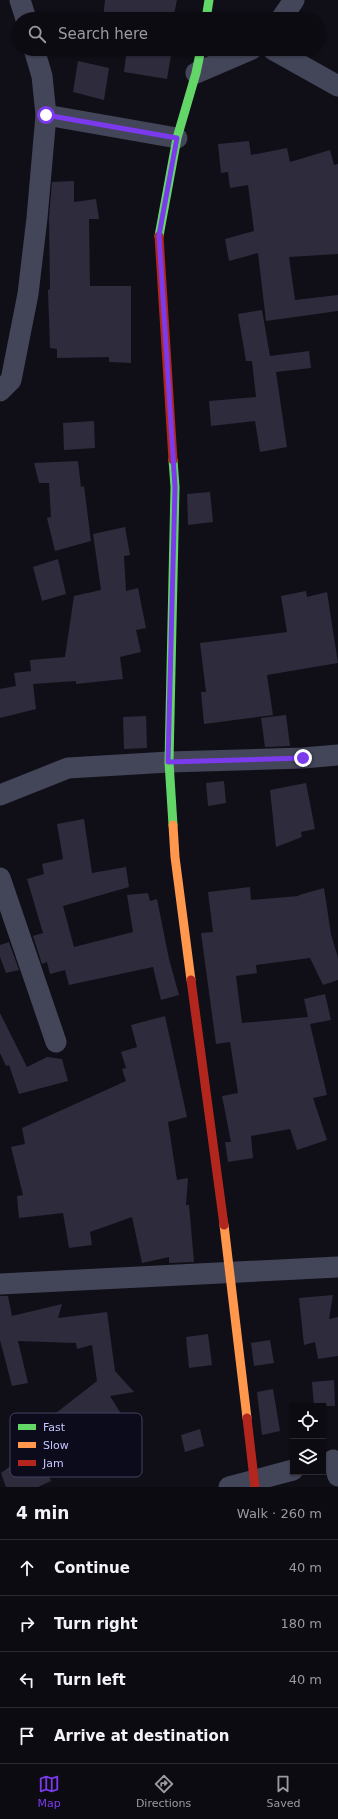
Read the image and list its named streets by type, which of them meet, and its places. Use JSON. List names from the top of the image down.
{
  "legend": ["Fast", "Slow", "Jam"],
  "page": {
    "search": "Search here",
    "heading": ["4 min", "Walk · 260 m"],
    "list": [
      ["Continue", "40 m"],
      ["Turn right", "180 m"],
      ["Turn left", "40 m"],
      "Arrive at destination"
    ],
    "nav": ["Map", "Directions", "Saved"]
  }
}
